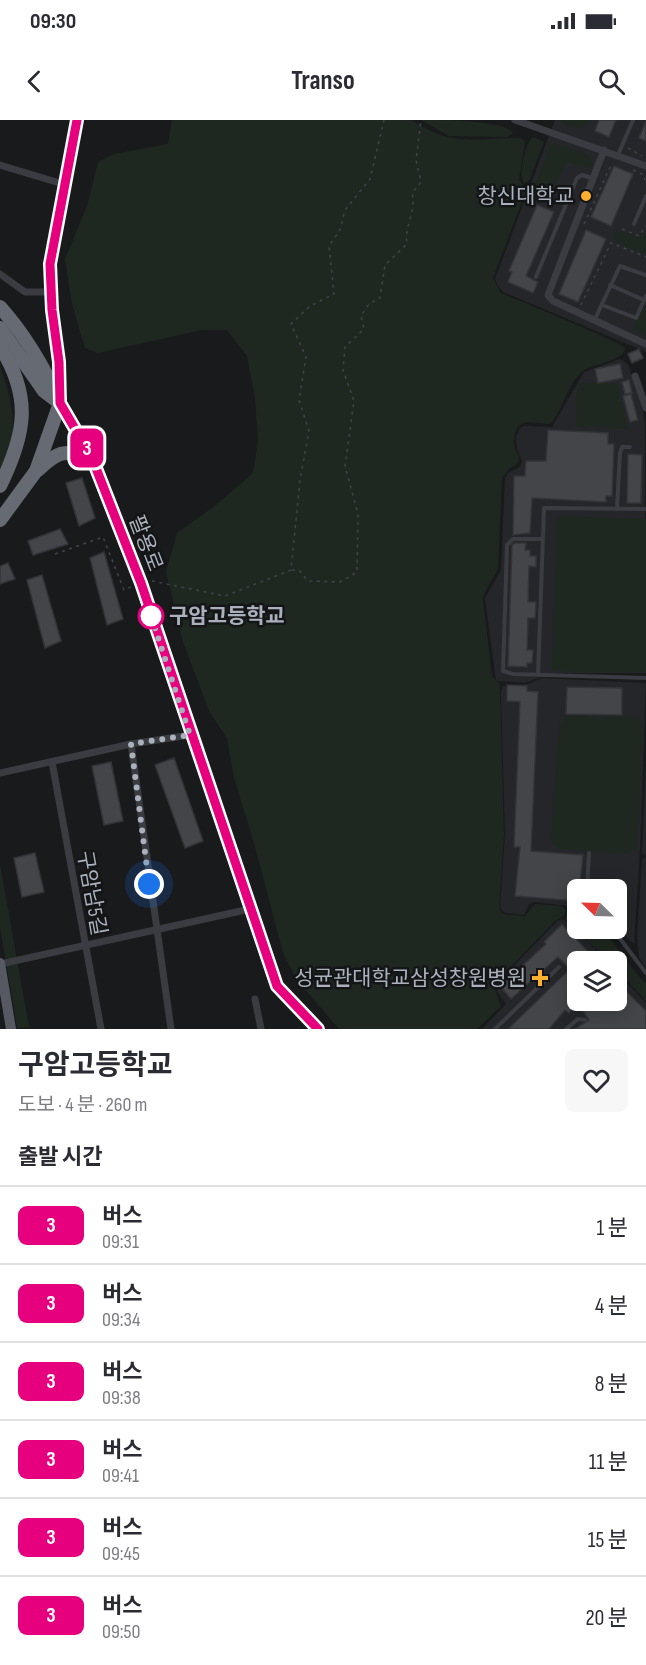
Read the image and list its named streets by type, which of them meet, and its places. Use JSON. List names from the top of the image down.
{
  "streets": {
    "main road": ["팔용로"],
    "street": ["구암남5길"]
  },
  "places": {
    "other": ["창신대학교", "구암고등학교"],
    "health": ["성균관대학교삼성창원병원"]
  },
  "lines": ["bus line 3"],
  "north": "top left",
  "page": {
    "status": "09:30",
    "header": "Transo",
    "on_map": "3",
    "heading": [
      ["구암고등학교", "도보 · 4 분 · 260 m"],
      "출발 시간"
    ],
    "list": [
      {
        "mark": "3",
        "name": "버스",
        "note": "09:31",
        "value": "1 분"
      },
      {
        "mark": "3",
        "name": "버스",
        "note": "09:34",
        "value": "4 분"
      },
      {
        "mark": "3",
        "name": "버스",
        "note": "09:38",
        "value": "8 분"
      },
      {
        "mark": "3",
        "name": "버스",
        "note": "09:41",
        "value": "11 분"
      },
      {
        "mark": "3",
        "name": "버스",
        "note": "09:45",
        "value": "15 분"
      },
      {
        "mark": "3",
        "name": "버스",
        "note": "09:50",
        "value": "20 분"
      }
    ]
  }
}
